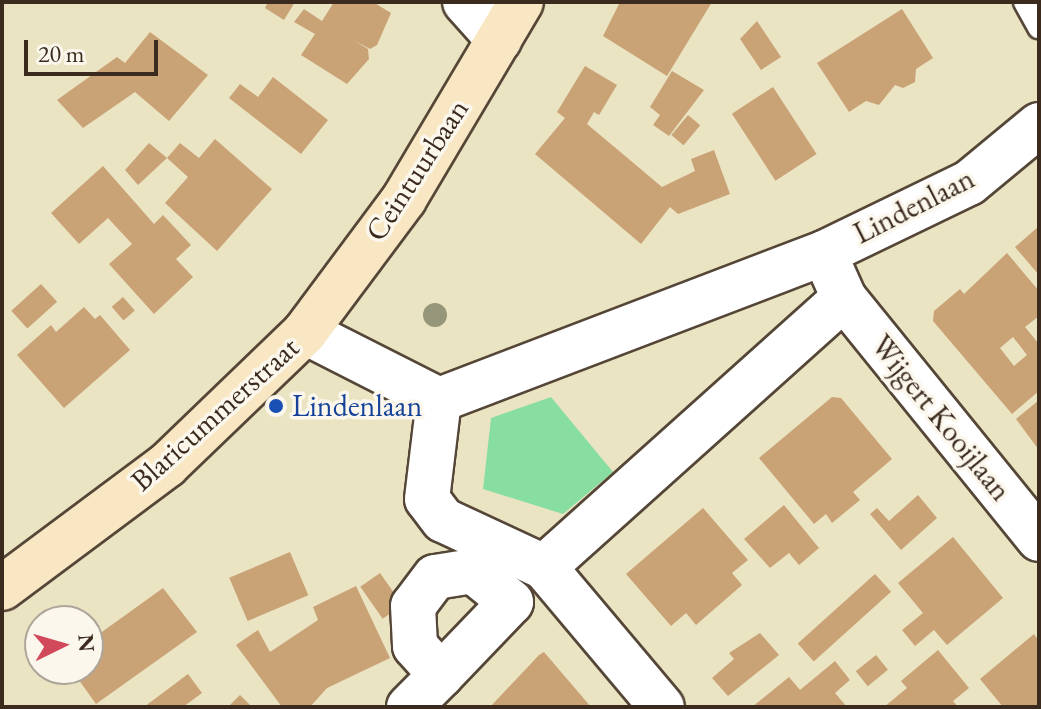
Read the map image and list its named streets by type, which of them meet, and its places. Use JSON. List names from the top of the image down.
{
  "streets": {
    "main road": ["Ceintuurbaan", "Blaricummerstraat"],
    "street": ["Lindenlaan", "Wijgert Kooijlaan"]
  },
  "crossings": [
    ["Ceintuurbaan", "Blaricummerstraat"],
    ["Lindenlaan", "Wijgert Kooijlaan"]
  ],
  "places": ["Lindenlaan"],
  "scale_bar": "20 m",
  "north": "right"
}
